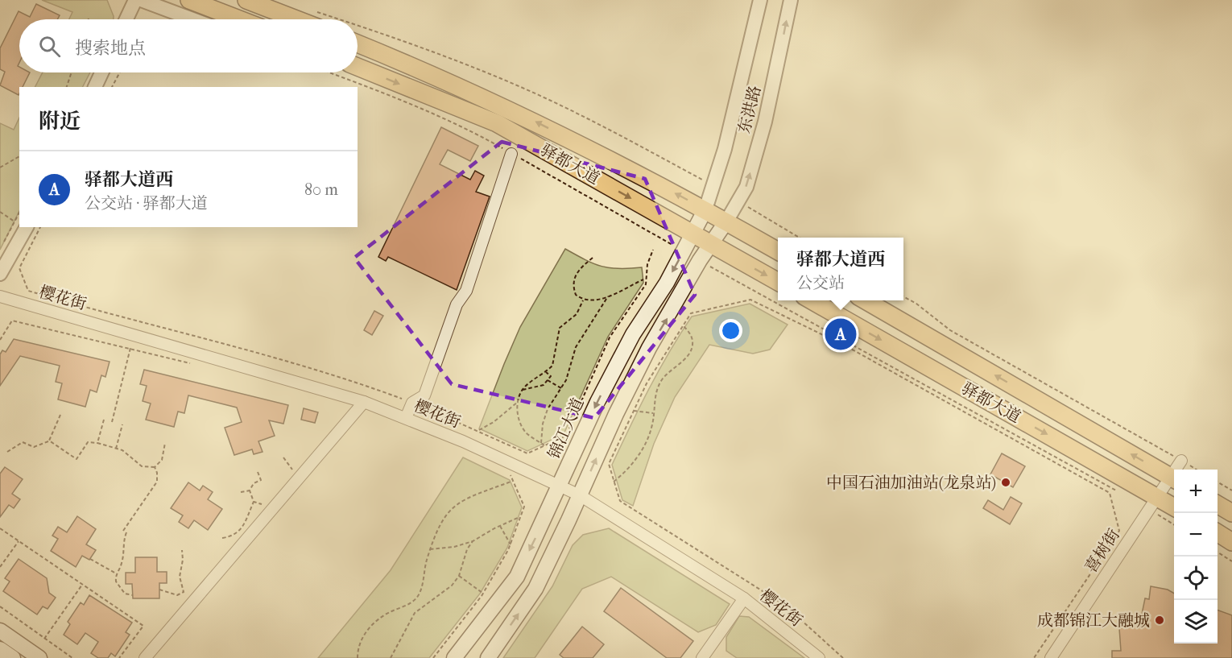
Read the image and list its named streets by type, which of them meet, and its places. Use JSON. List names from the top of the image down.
{
  "streets": {
    "main road": ["驿都大道", "锦江大道"],
    "street": ["东洪路", "樱花街", "喜树街"]
  },
  "crossings": [
    ["东洪路", "驿都大道"],
    ["东洪路", "锦江大道"],
    ["驿都大道", "锦江大道"],
    ["驿都大道", "喜树街"],
    ["樱花街", "锦江大道"]
  ],
  "places": ["中国石油加油站(龙泉站)", "成都锦江大融城"],
  "page": {
    "search": "搜索地点",
    "heading": "附近",
    "list": [
      {
        "mark": "A",
        "name": "驿都大道西",
        "note": "公交站 · 驿都大道",
        "value": "80 m"
      }
    ],
    "popup": ["驿都大道西", "公交站"],
    "pins": "A",
    "map_buttons": ["+", "−"]
  }
}
